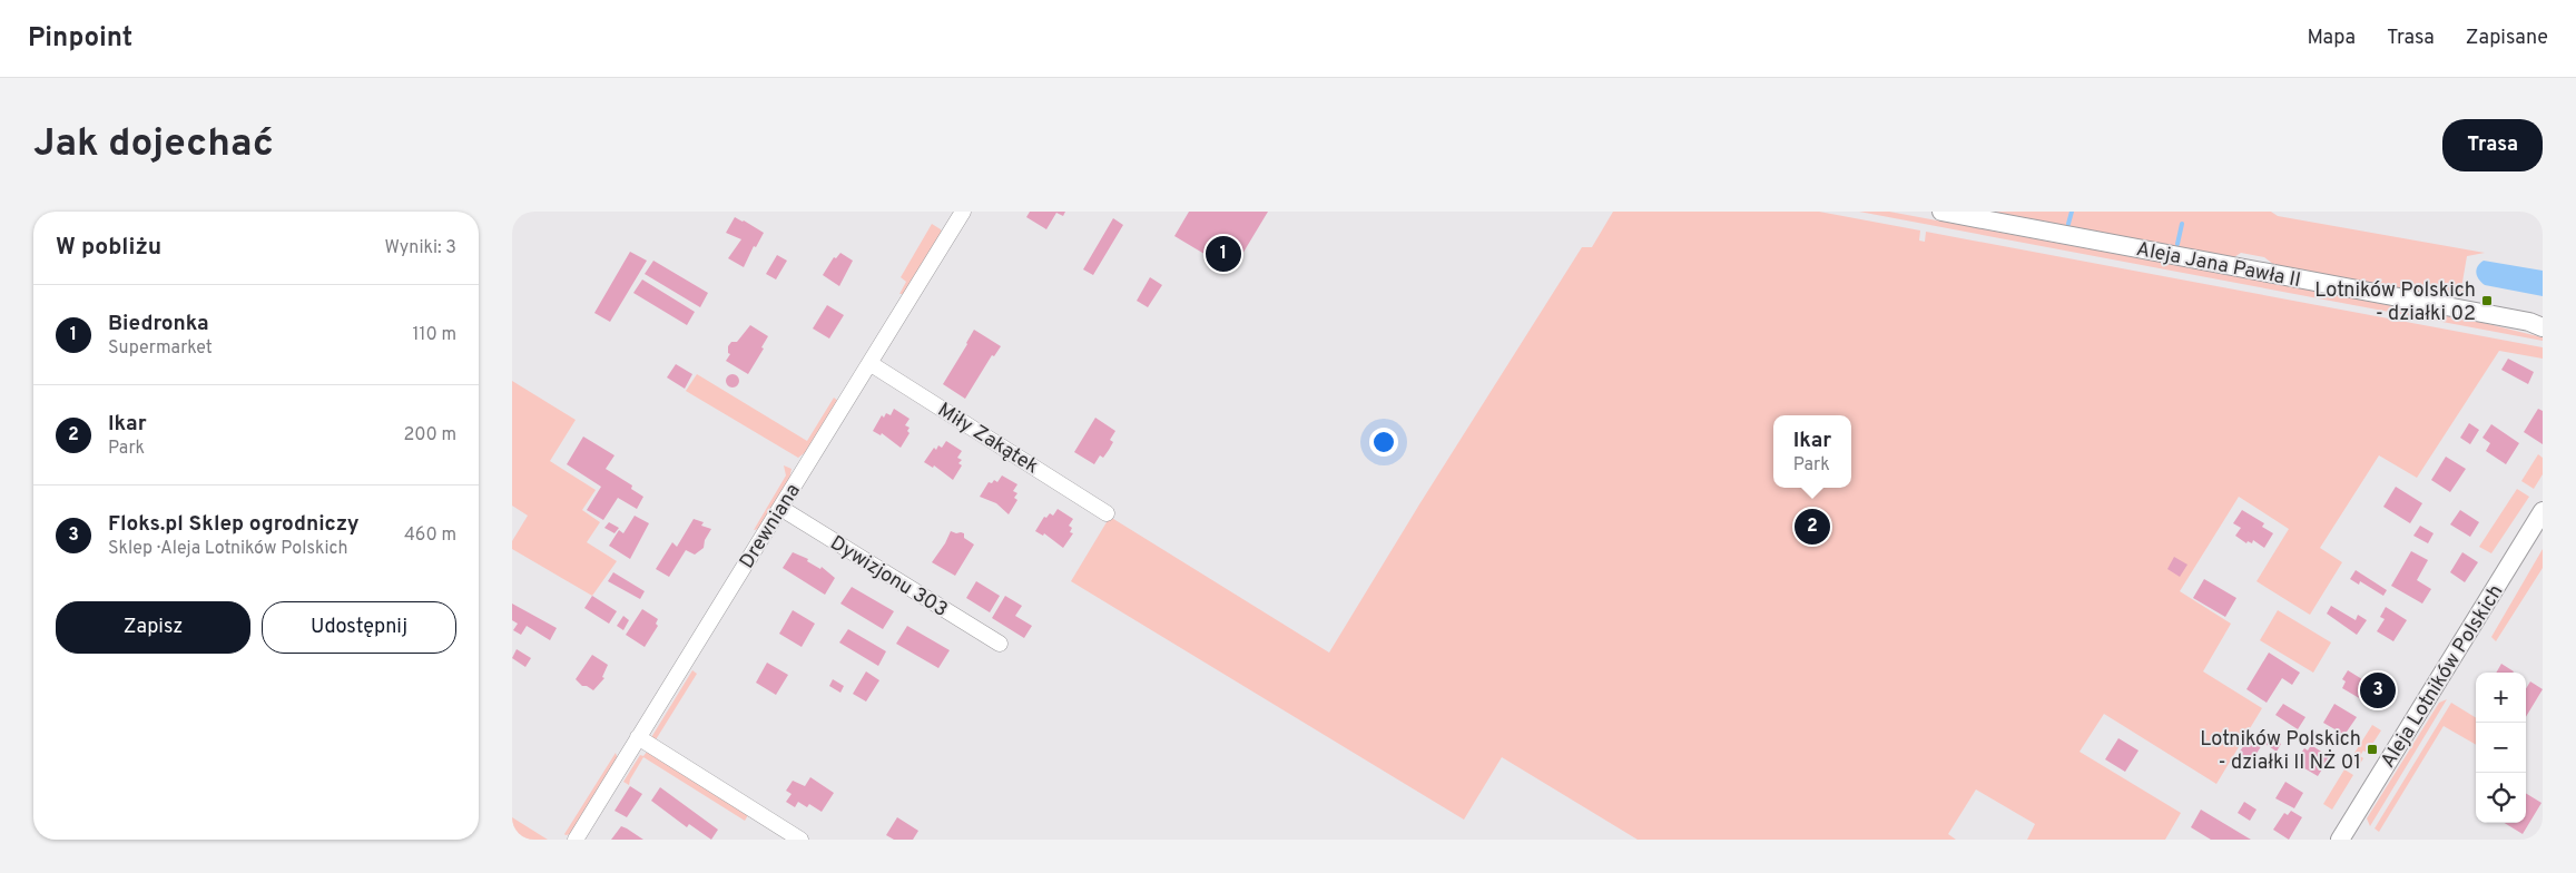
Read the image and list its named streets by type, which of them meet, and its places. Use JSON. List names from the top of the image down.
{
  "streets": {
    "street": [
      "Aleja Jana Pawła II",
      "Miły Zakątek",
      "Drewniana",
      "Dywizjonu 303",
      "Aleja Lotników Polskich"
    ]
  },
  "crossings": [
    ["Miły Zakątek", "Drewniana"],
    ["Drewniana", "Dywizjonu 303"]
  ],
  "places": {
    "transit": ["Lotników Polskich - działki 02", "Lotników Polskich - działki II NŻ 01"]
  },
  "page": {
    "header": "Pinpoint",
    "nav": ["Mapa", "Trasa", "Zapisane"],
    "buttons": [
      "Trasa",
      ["Zapisz", "Udostępnij"]
    ],
    "title": "Jak dojechać",
    "heading": ["W pobliżu", "Wyniki: 3"],
    "pins": ["1", "2", "3"],
    "list": [
      {
        "mark": "1",
        "name": "Biedronka",
        "note": "Supermarket",
        "value": "110 m"
      },
      {
        "mark": "2",
        "name": "Ikar",
        "note": "Park",
        "value": "200 m"
      },
      {
        "mark": "3",
        "name": "Floks.pl Sklep ogrodniczy",
        "note": "Sklep · Aleja Lotników Polskich",
        "value": "460 m"
      }
    ],
    "popup": ["Ikar", "Park"],
    "map_buttons": ["+", "−"]
  }
}
